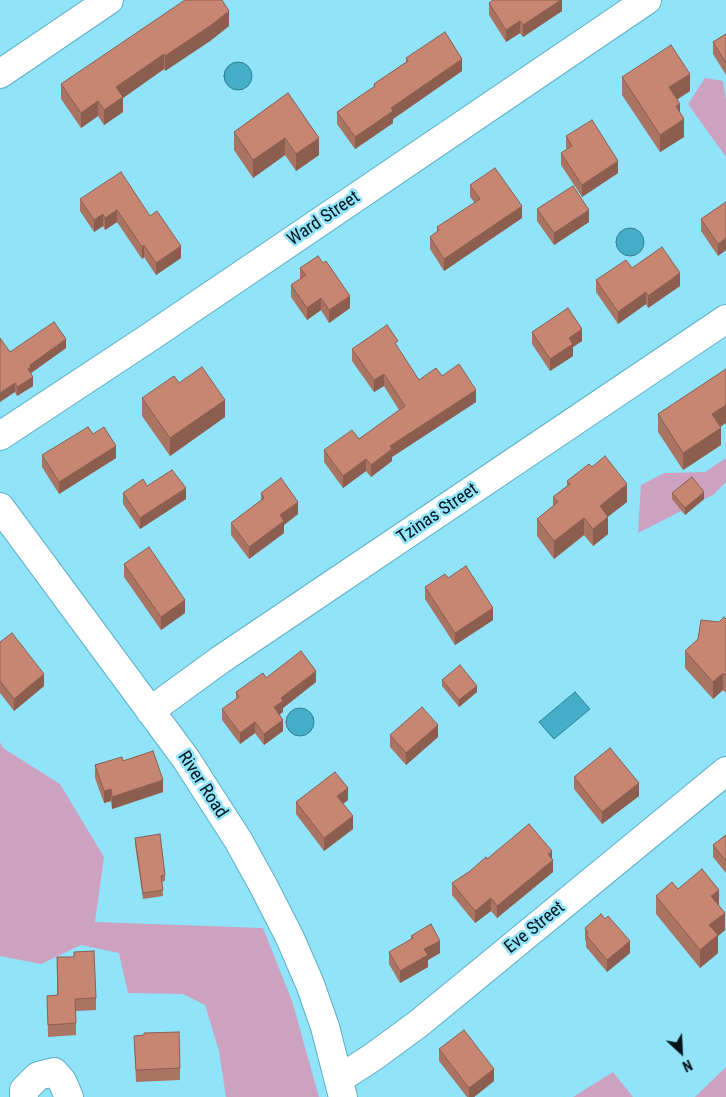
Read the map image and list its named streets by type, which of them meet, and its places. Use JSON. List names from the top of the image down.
{
  "streets": {
    "street": [
      "Ward Street",
      "Tzinas Street",
      "River Road",
      "Eve Street"
    ]
  },
  "crossings": [
    ["Tzinas Street", "River Road"],
    ["River Road", "Eve Street"]
  ],
  "north": "bottom right"
}
